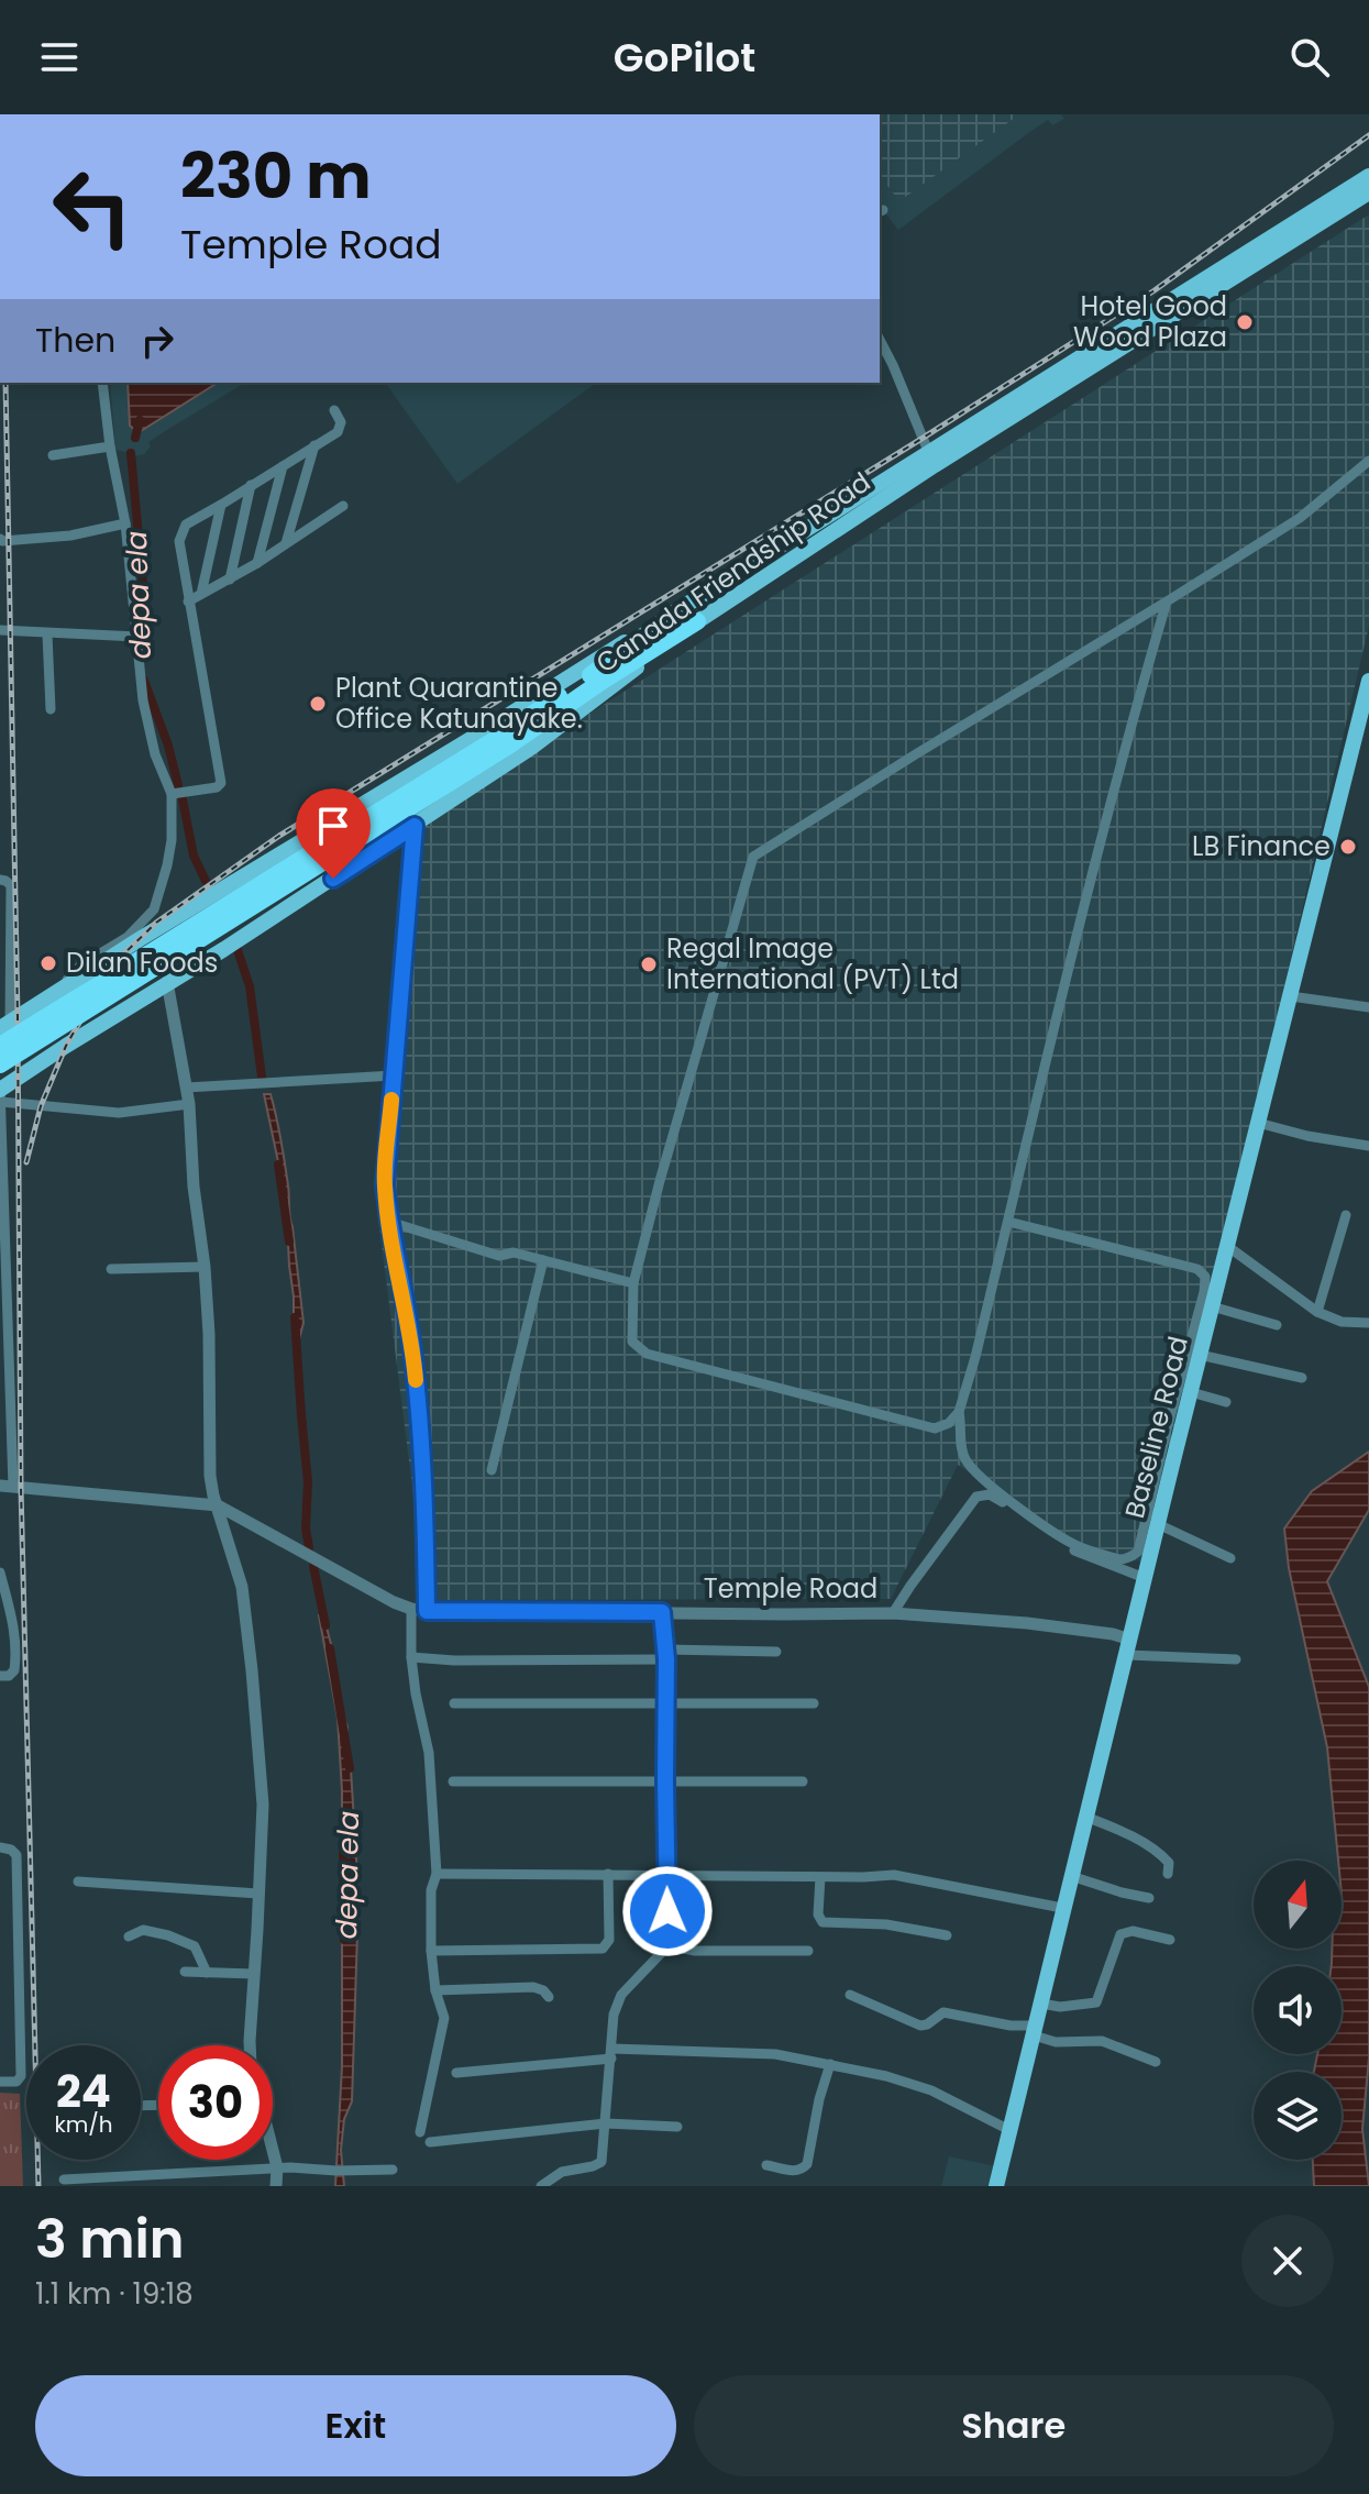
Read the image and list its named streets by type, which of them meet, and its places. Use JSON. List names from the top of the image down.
{
  "streets": {
    "main road": ["Canada Friendship Road", "Baseline Road"],
    "street": ["Temple Road"]
  },
  "crossings": [
    ["Baseline Road", "Temple Road"]
  ],
  "water": ["depa ela"],
  "places": [
    "Hotel Good Wood Plaza",
    "Plant Quarantine Office Katunayake.",
    "LB Finance",
    "Dilan Foods",
    "Regal Image International (PVT) Ltd"
  ],
  "north": "top",
  "page": {
    "header": "GoPilot",
    "turn": ["230 m", "Temple Road"],
    "then": "Then",
    "speed": "24 km/h",
    "limit": "30",
    "heading": ["3 min", "1.1 km · 19:18"],
    "buttons": ["Exit", "Share"]
  }
}
